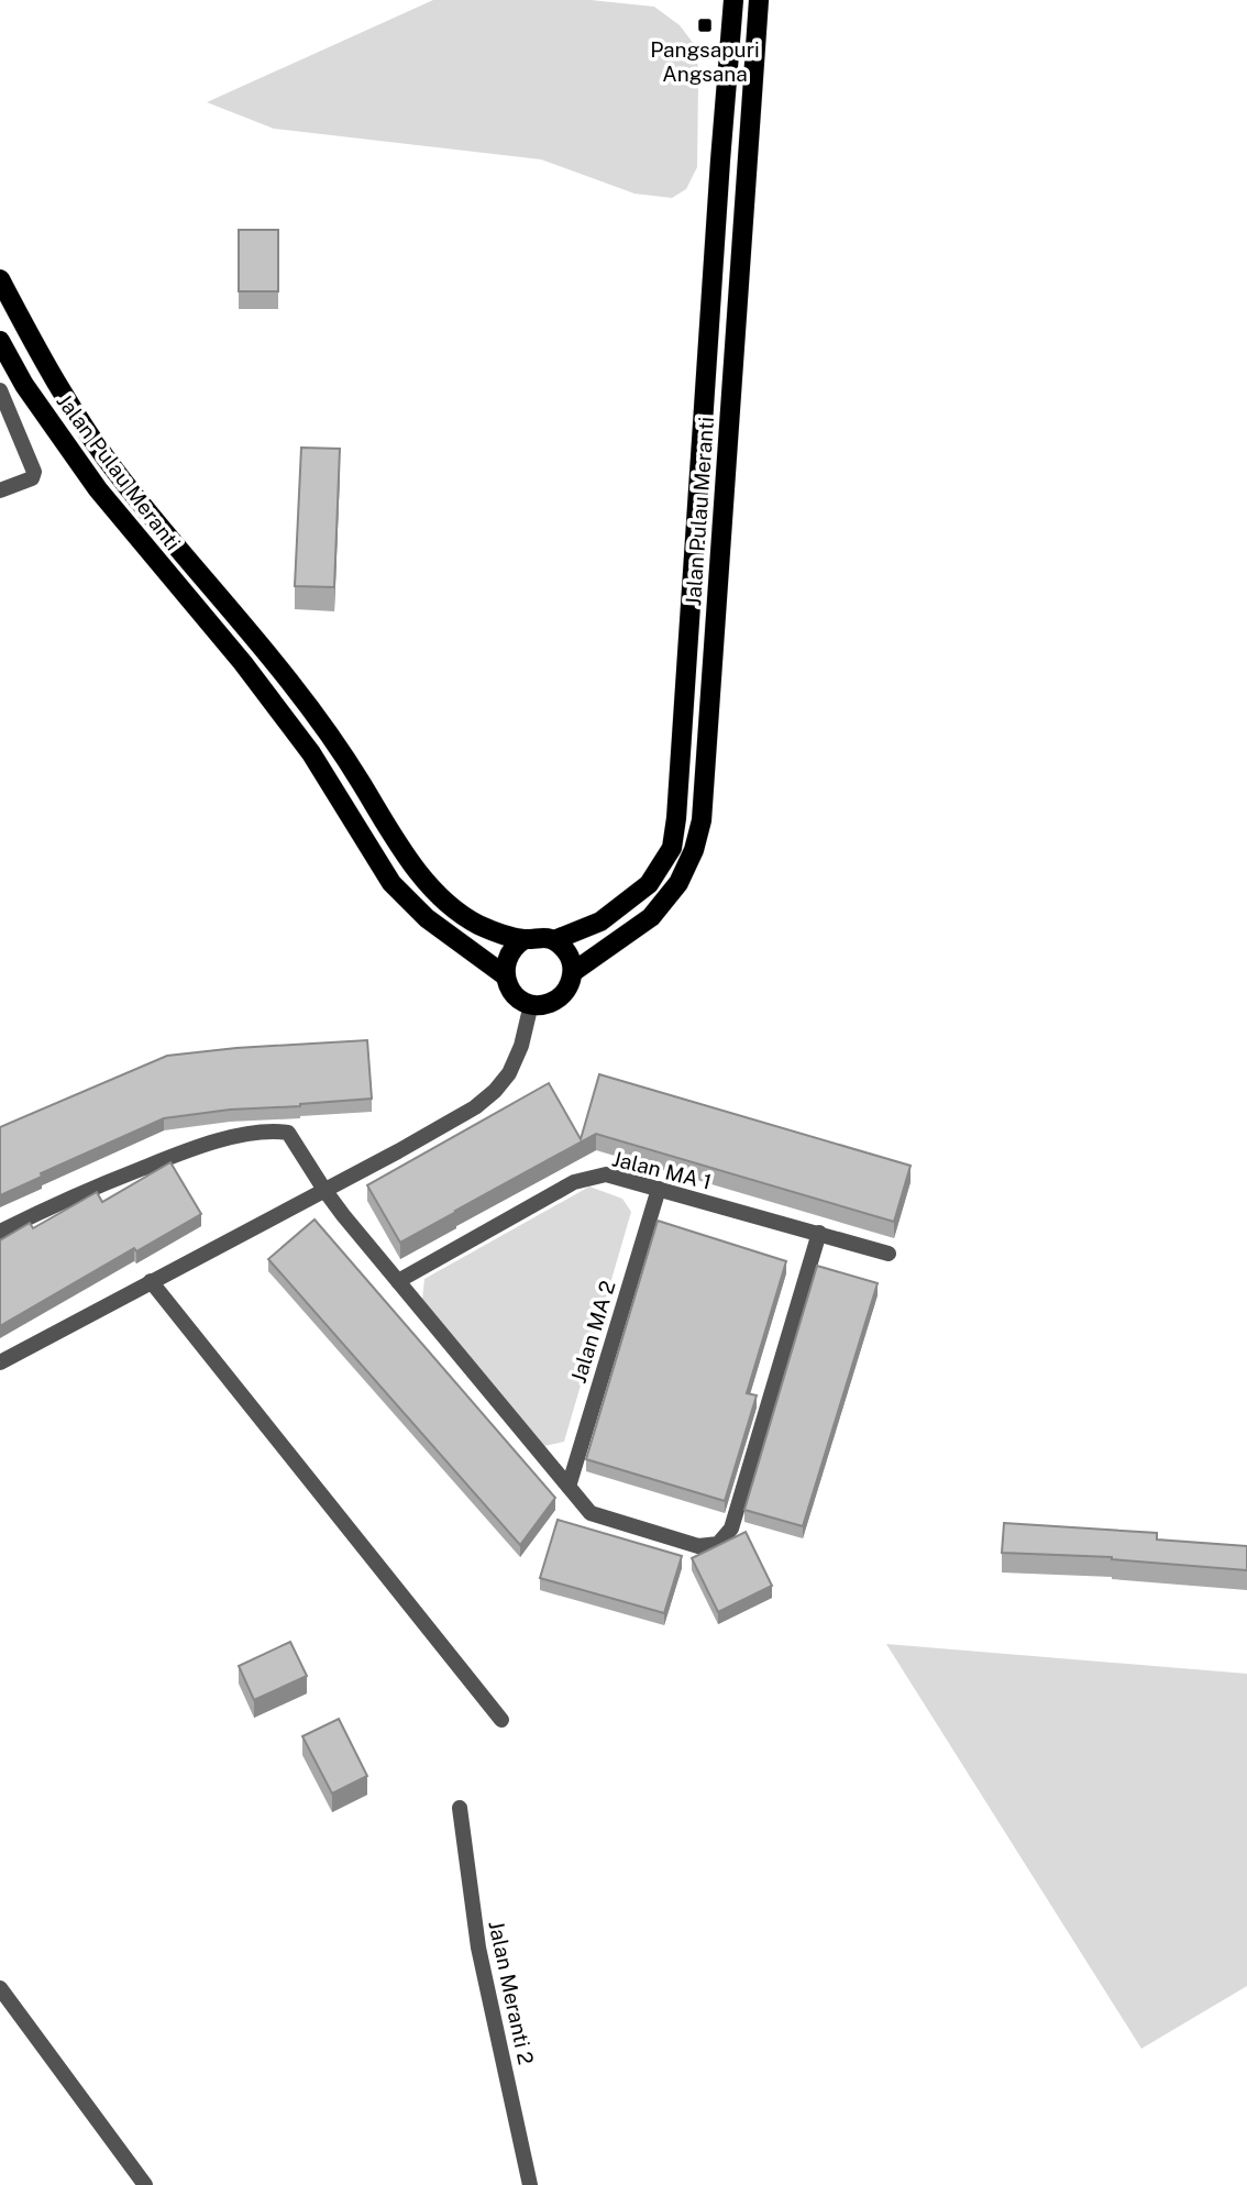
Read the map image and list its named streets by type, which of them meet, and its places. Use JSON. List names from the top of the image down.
{
  "streets": {
    "main road": ["Jalan Pulau Meranti"],
    "street": ["Jalan MA 1", "Jalan MA 2", "Jalan Meranti 2"]
  },
  "crossings": [
    ["Jalan MA 1", "Jalan MA 2"]
  ],
  "places": {
    "transit": ["Pangsapuri Angsana"]
  }
}
